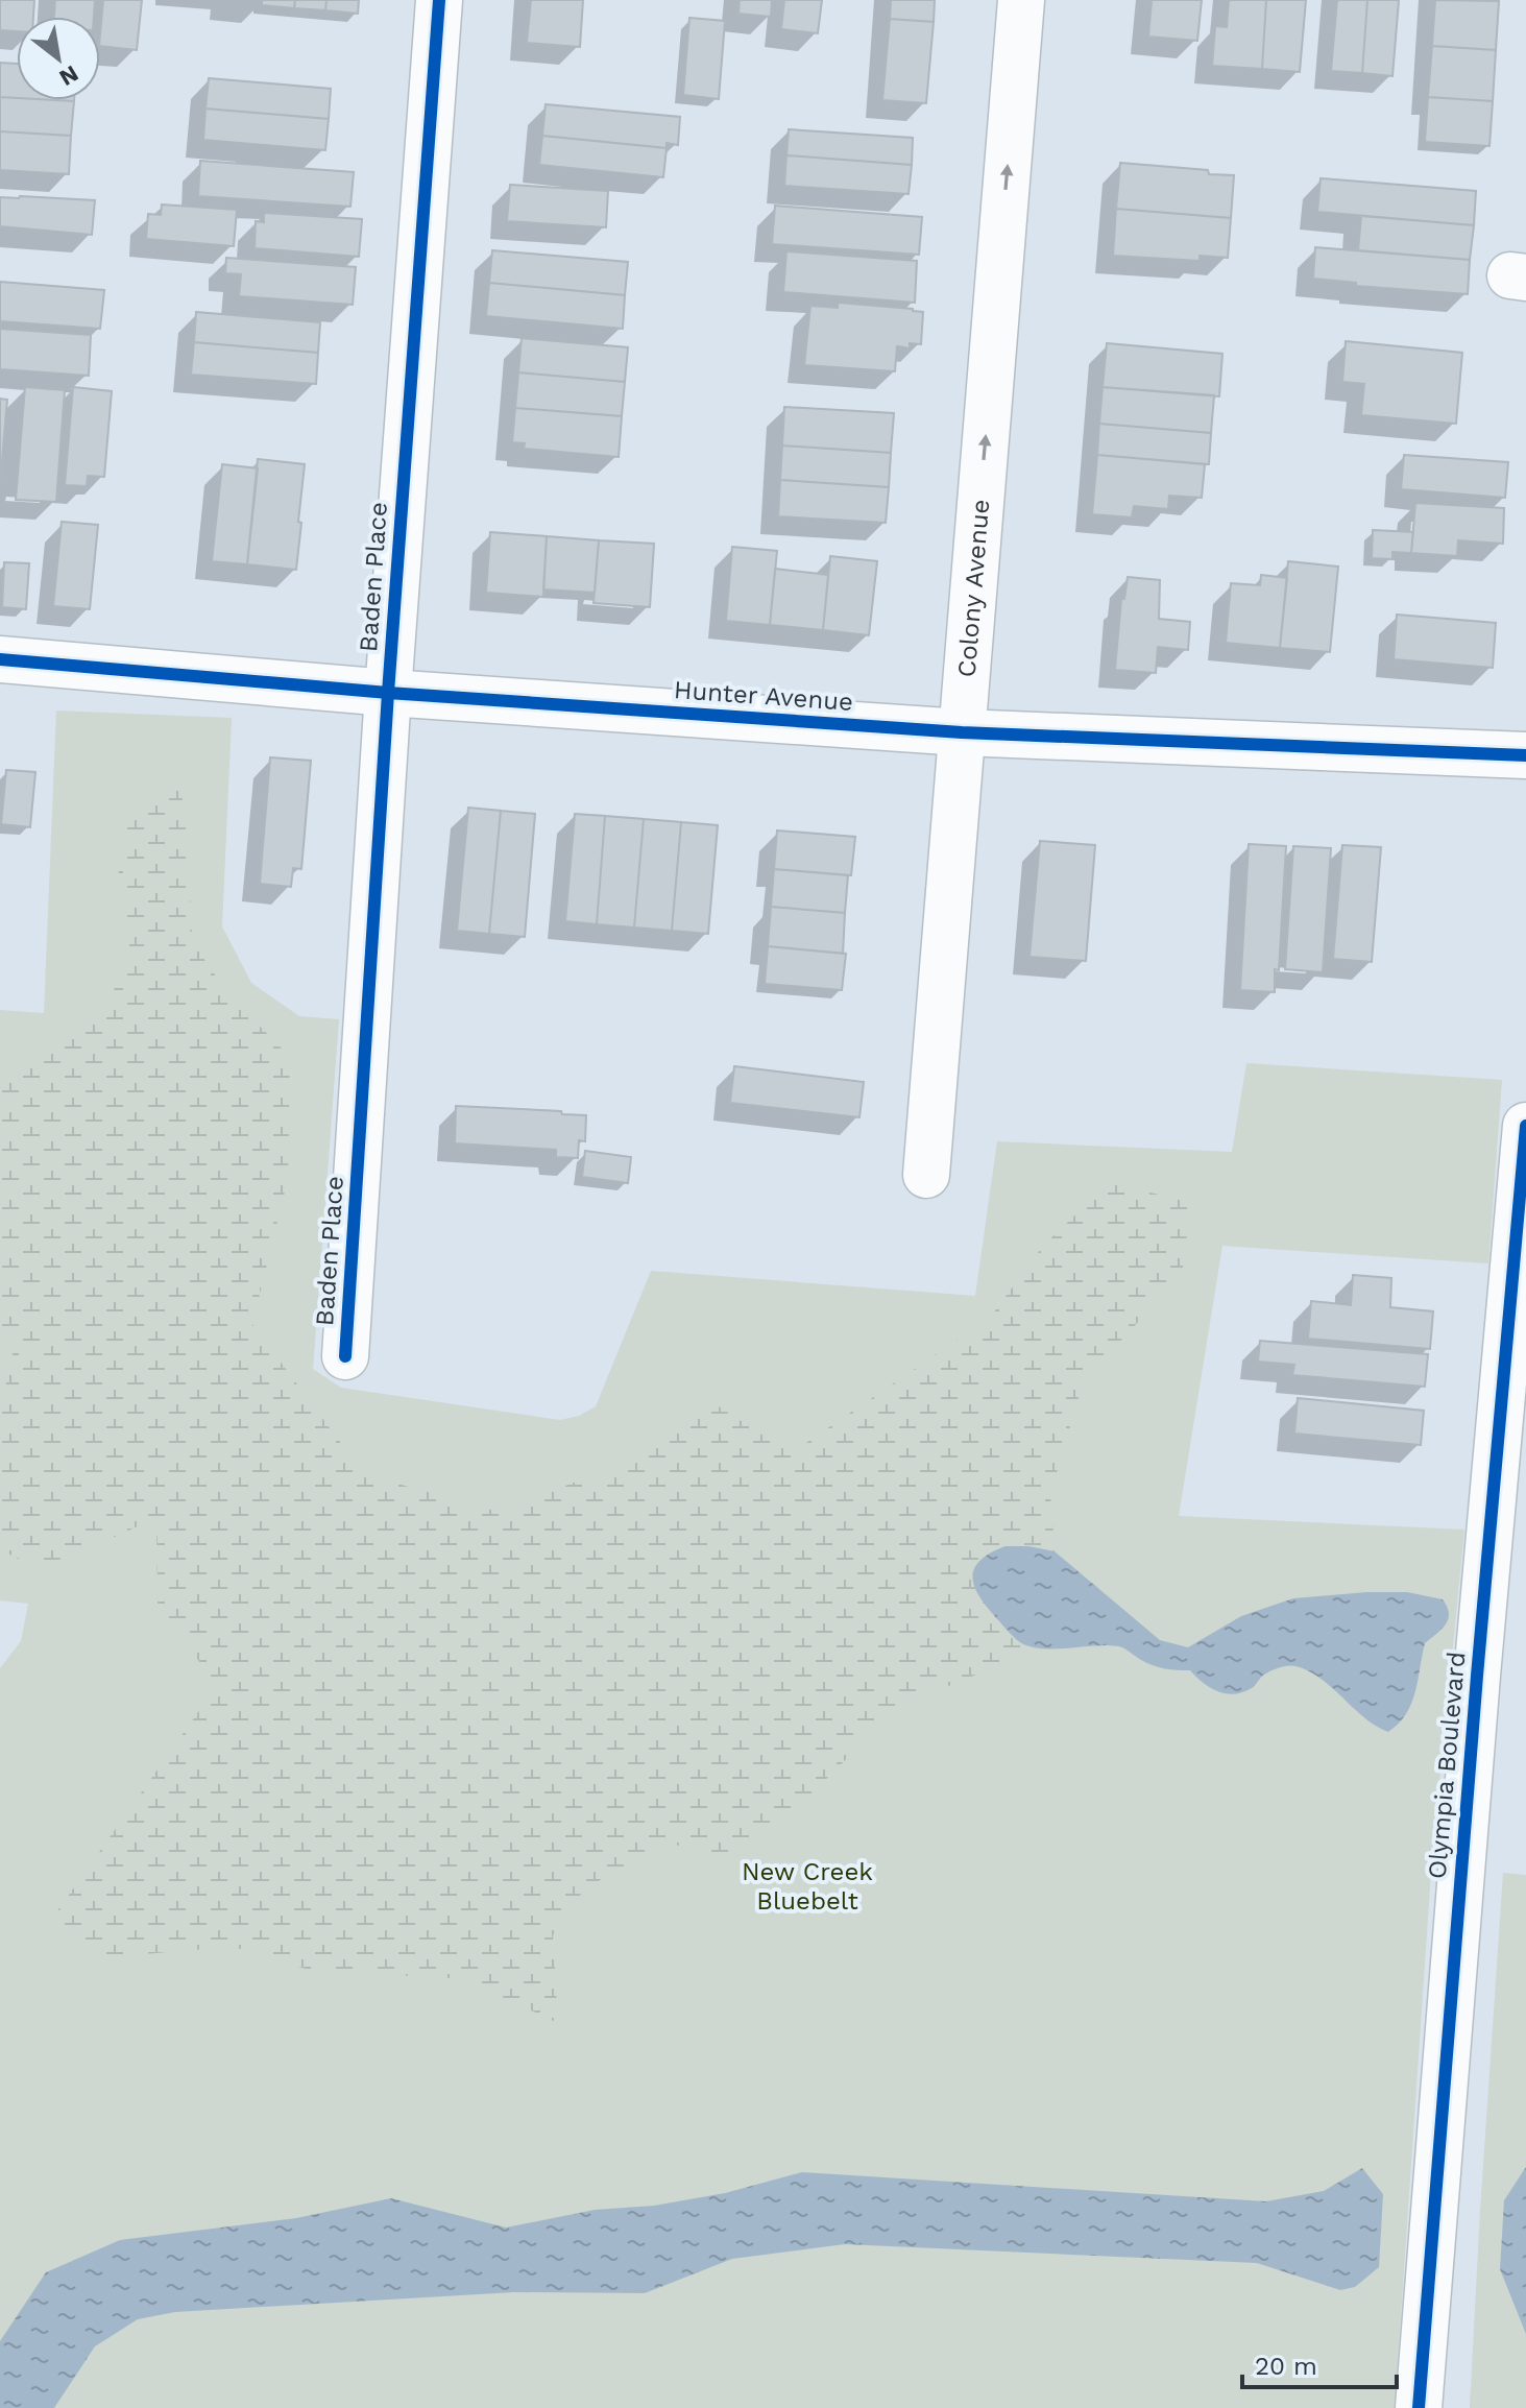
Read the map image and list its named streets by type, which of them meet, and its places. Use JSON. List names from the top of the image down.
{
  "streets": {
    "street": [
      "Baden Place",
      "Colony Avenue",
      "Hunter Avenue",
      "Olympia Boulevard"
    ]
  },
  "crossings": [
    ["Baden Place", "Hunter Avenue"],
    ["Colony Avenue", "Hunter Avenue"]
  ],
  "one_way": ["Colony Avenue"],
  "parks": ["New Creek Bluebelt"],
  "scale_bar": "20 m",
  "north": "bottom right"
}
